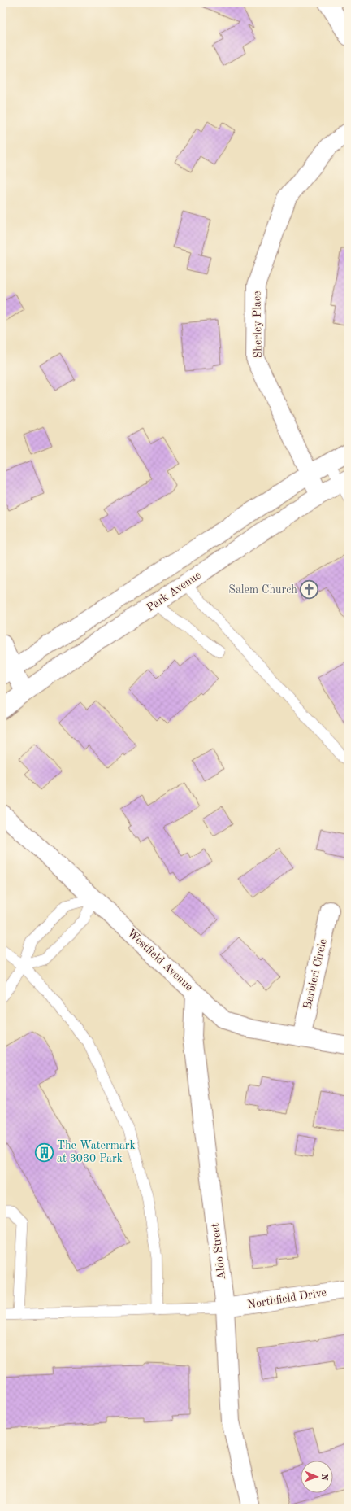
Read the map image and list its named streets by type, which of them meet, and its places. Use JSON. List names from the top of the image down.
{
  "streets": {
    "street": [
      "Sherley Place",
      "Park Avenue",
      "Westfield Avenue",
      "Barbieri Circle",
      "Aldo Street",
      "Northfield Drive"
    ]
  },
  "crossings": [
    ["Sherley Place", "Park Avenue"],
    ["Westfield Avenue", "Barbieri Circle"],
    ["Westfield Avenue", "Aldo Street"],
    ["Aldo Street", "Northfield Drive"]
  ],
  "places": {
    "church": ["Salem Church"],
    "building": ["The Watermark at 3030 Park"]
  },
  "north": "right"
}
